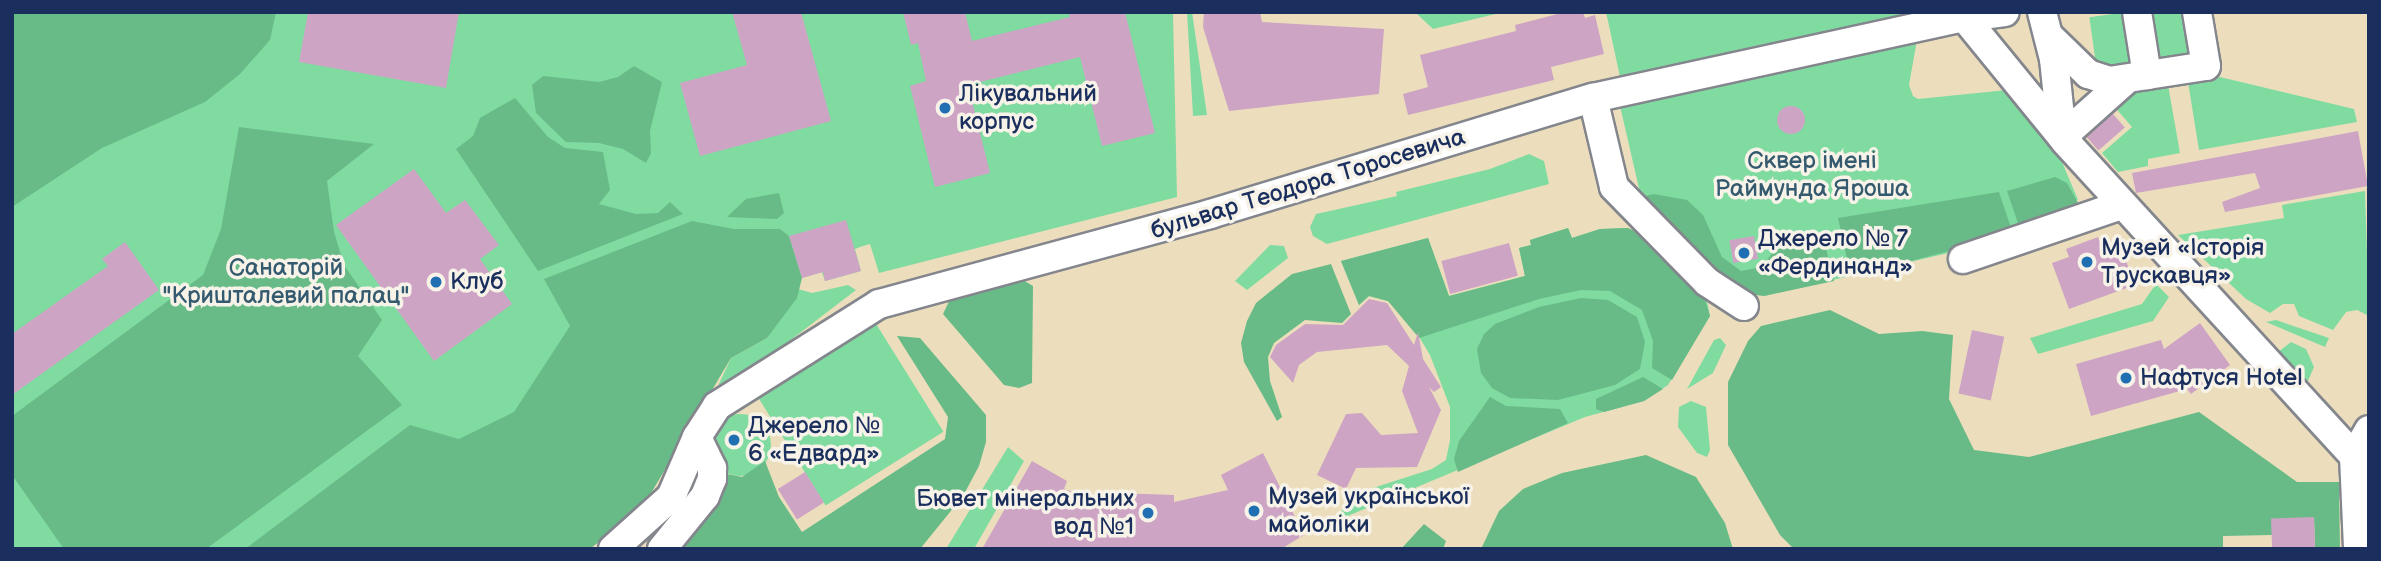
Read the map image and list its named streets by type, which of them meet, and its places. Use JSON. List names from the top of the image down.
{
  "streets": {
    "street": ["бульвар Теодора Торосевича"]
  },
  "parks": ["Сквер імені Раймунда Яроша", "Санаторій \"Кришталевий палац\""],
  "places": [
    "Лікувальний корпус",
    "Джерело № 7 «Фердинанд»",
    "Музей «Історія Трускавця»",
    "Клуб",
    "Нафтуся Hotel",
    "Джерело № 6 «Едвард»",
    "Музей української майоліки",
    "Бювет мінеральних вод №1"
  ]
}
